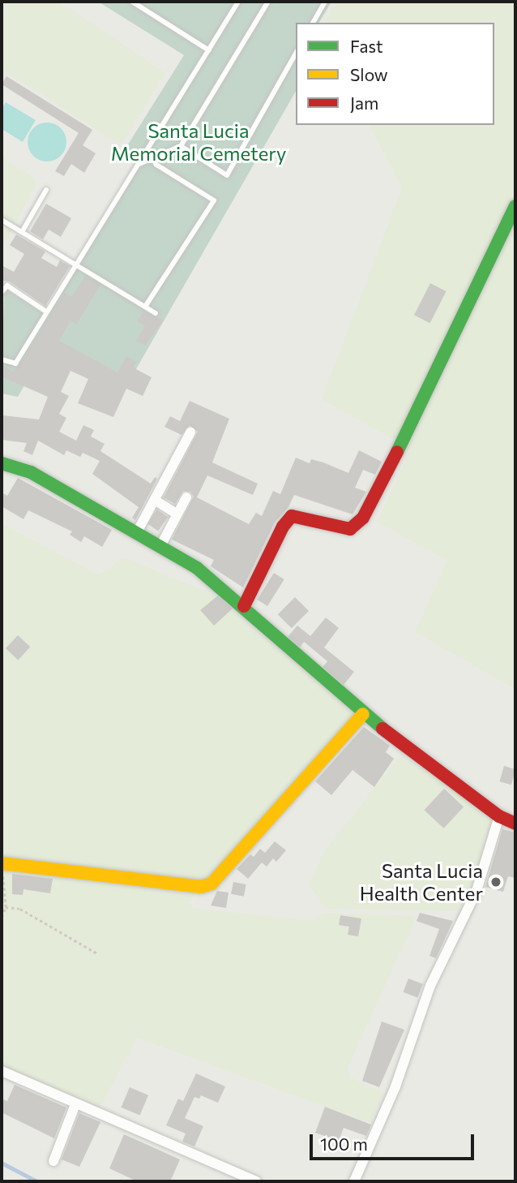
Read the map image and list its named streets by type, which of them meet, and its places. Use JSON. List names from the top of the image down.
{
  "parks": ["Santa Lucia Memorial Cemetery"],
  "places": ["Santa Lucia Health Center"],
  "legend": ["Fast", "Slow", "Jam"],
  "scale_bar": "100 m"
}
